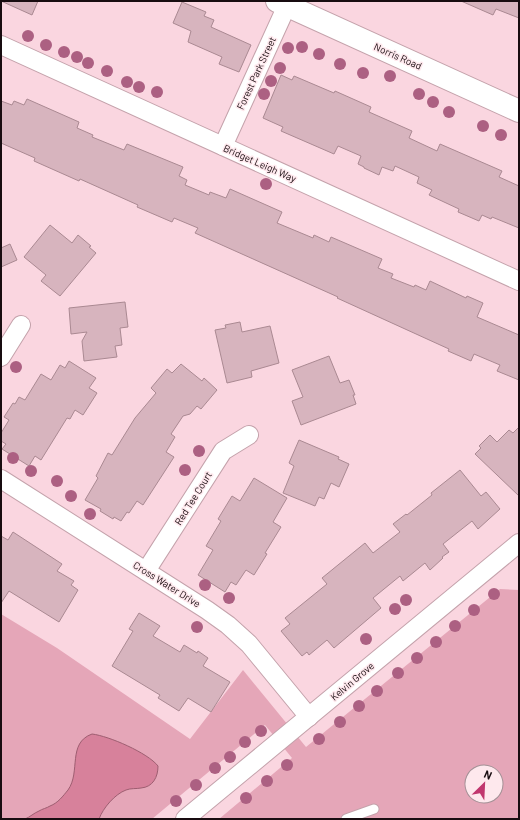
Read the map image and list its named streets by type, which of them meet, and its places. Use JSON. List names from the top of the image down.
{
  "streets": {
    "street": [
      "Norris Road",
      "Forest Park Street",
      "Bridget Leigh Way",
      "Red Tee Court",
      "Cross Water Drive",
      "Kelvin Grove"
    ]
  },
  "crossings": [
    ["Norris Road", "Forest Park Street"],
    ["Forest Park Street", "Bridget Leigh Way"],
    ["Red Tee Court", "Cross Water Drive"],
    ["Cross Water Drive", "Kelvin Grove"]
  ],
  "north": "top right"
}
